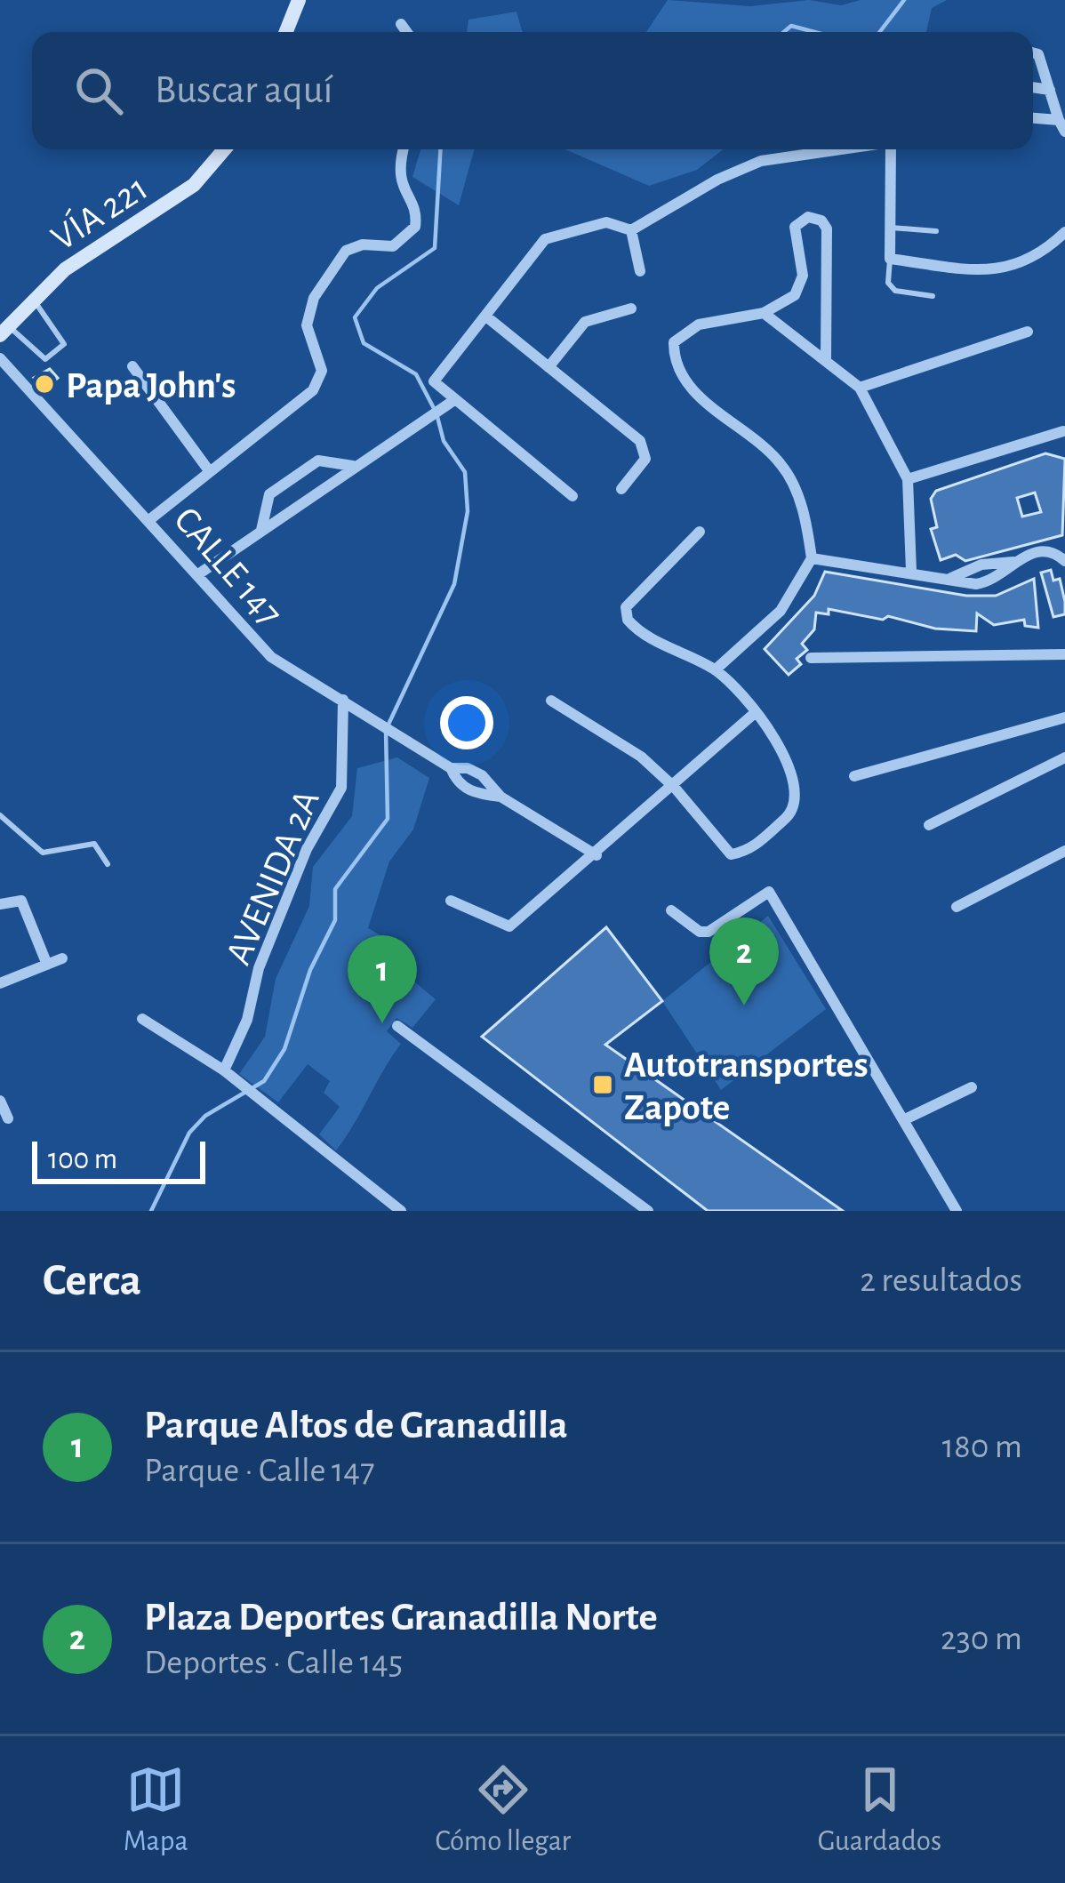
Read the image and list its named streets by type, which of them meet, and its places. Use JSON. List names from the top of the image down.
{
  "streets": {
    "main road": ["VÍA 221"],
    "street": ["CALLE 147", "AVENIDA 2A"]
  },
  "crossings": [
    ["CALLE 147", "AVENIDA 2A"]
  ],
  "places": {
    "other": ["Papa John's"],
    "transit": ["Autotransportes Zapote"]
  },
  "scale_bar": "100 m",
  "page": {
    "search": "Buscar aquí",
    "pins": ["2", "1"],
    "scale": "100 m",
    "heading": ["Cerca", "2 resultados"],
    "list": [
      {
        "mark": "1",
        "name": "Parque Altos de Granadilla",
        "note": "Parque · Calle 147",
        "value": "180 m"
      },
      {
        "mark": "2",
        "name": "Plaza Deportes Granadilla Norte",
        "note": "Deportes · Calle 145",
        "value": "230 m"
      }
    ],
    "nav": ["Mapa", "Cómo llegar", "Guardados"]
  }
}
